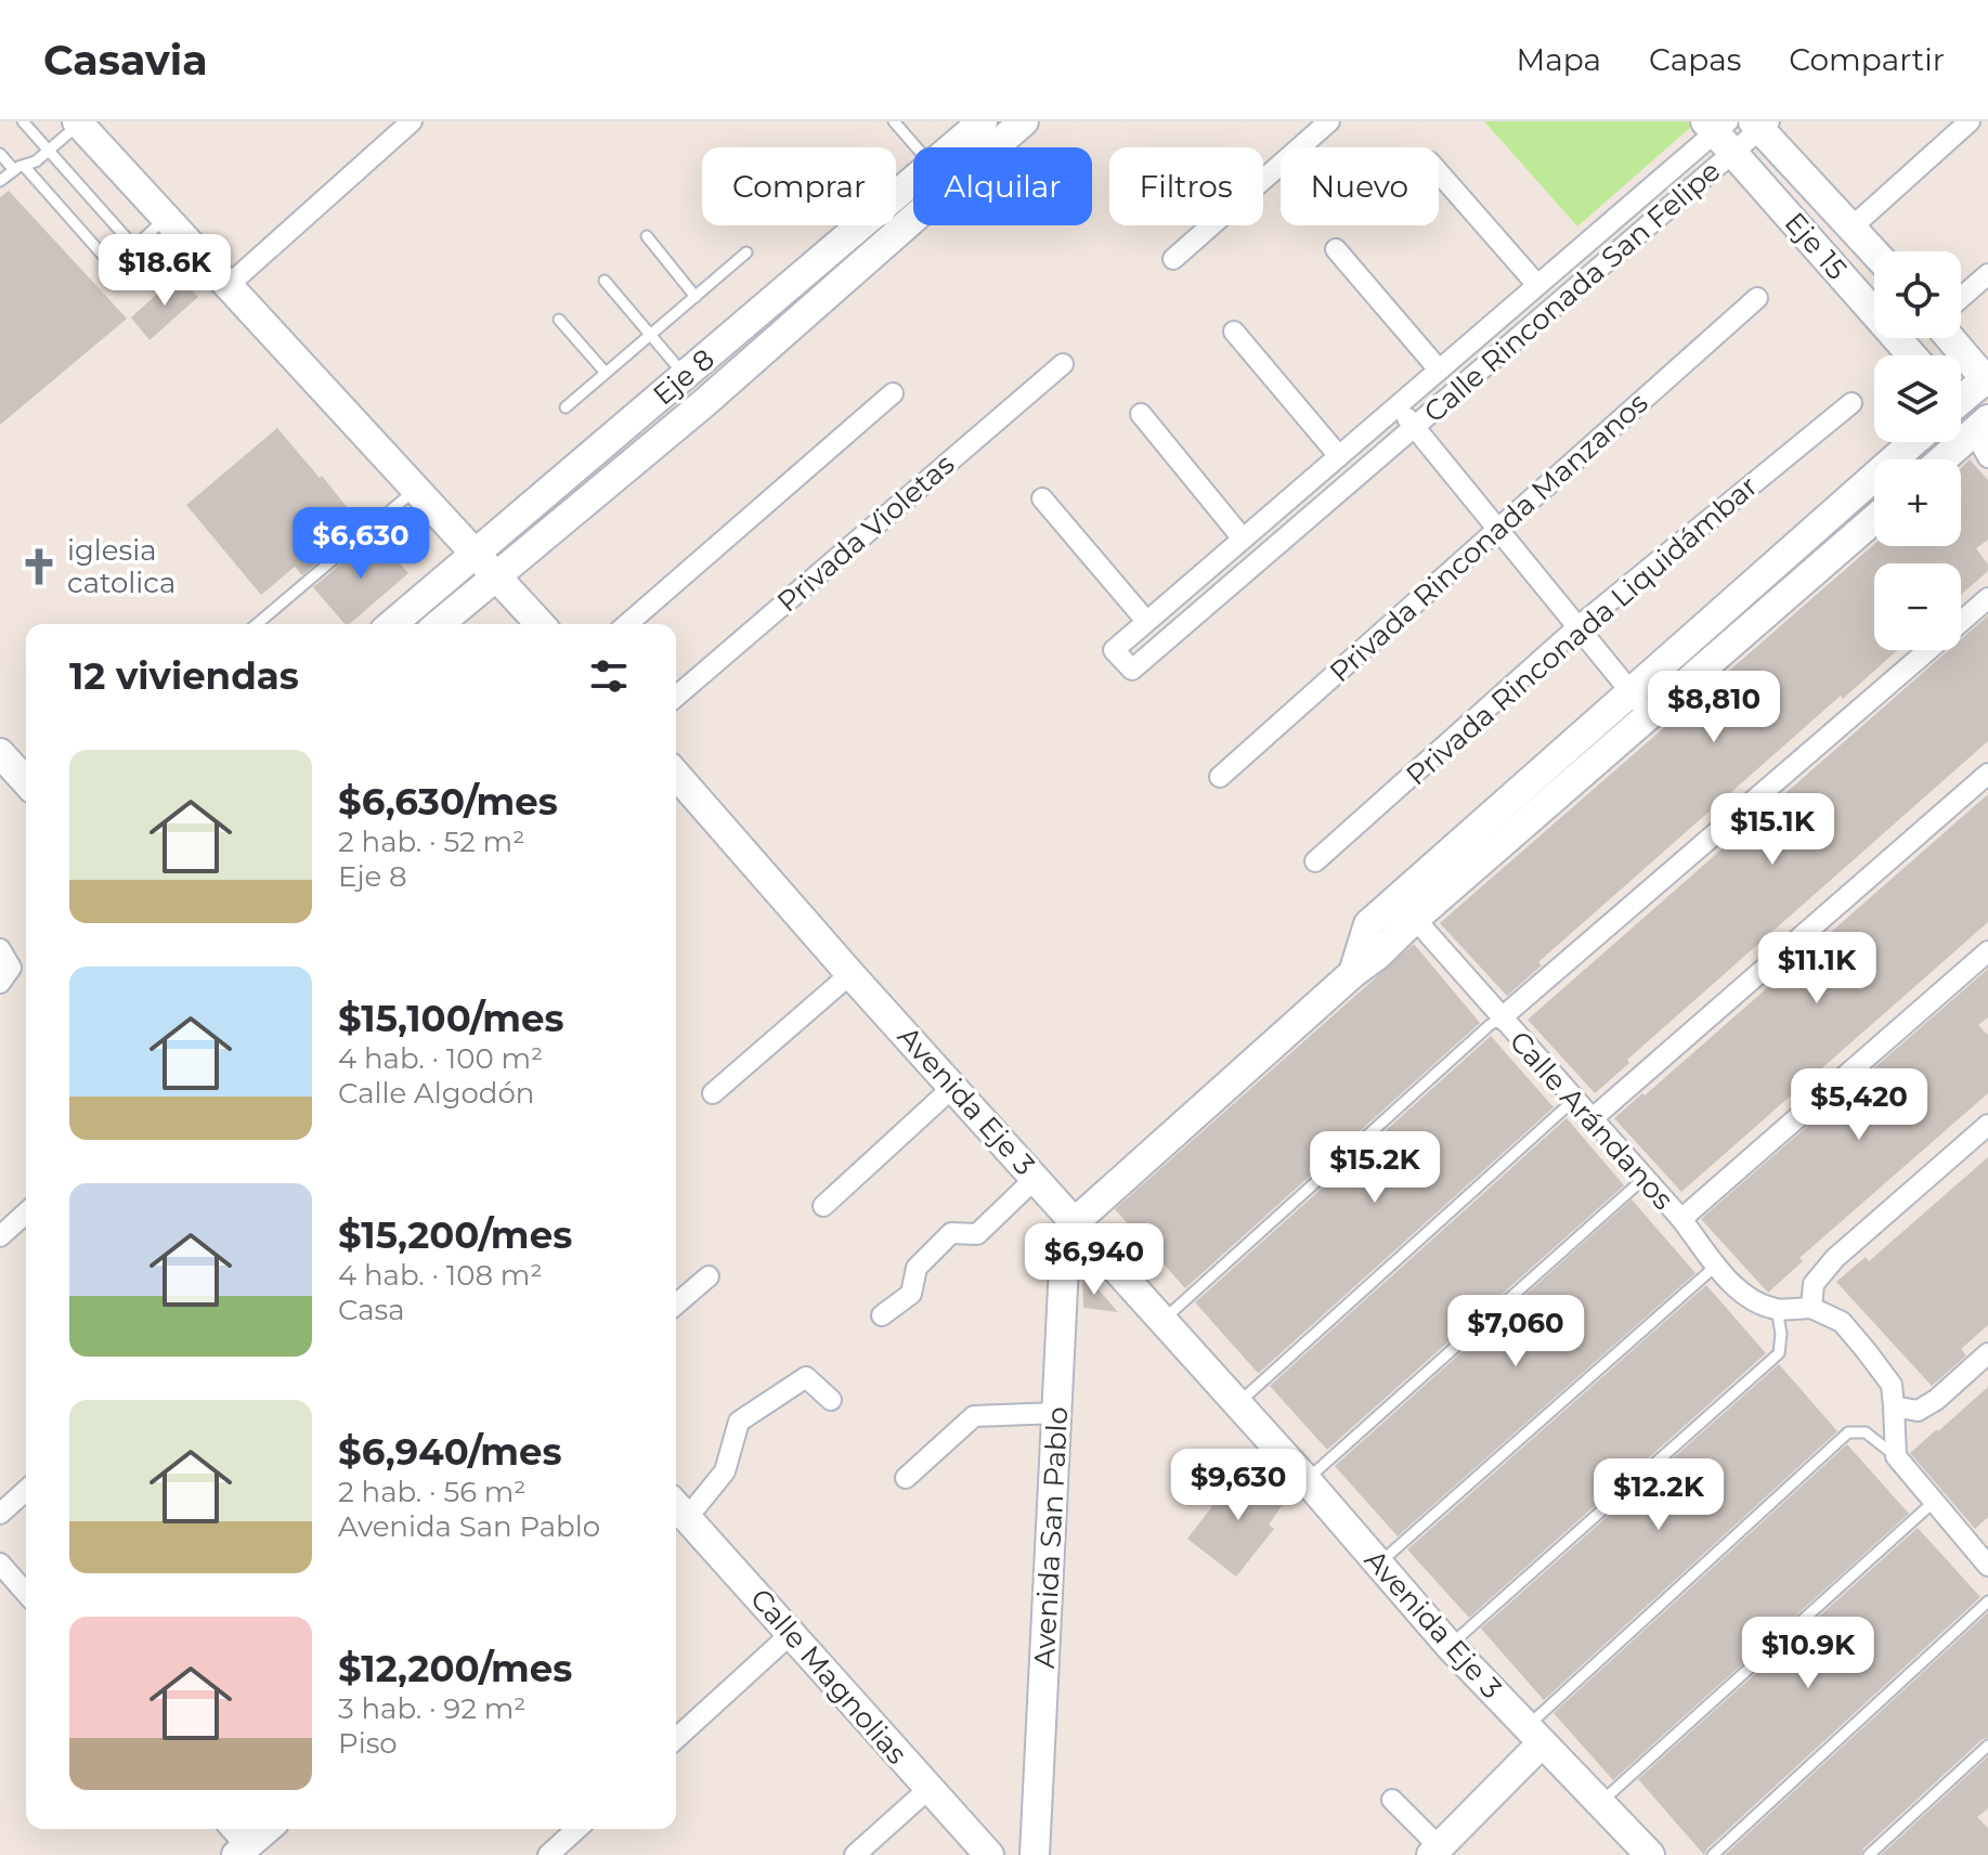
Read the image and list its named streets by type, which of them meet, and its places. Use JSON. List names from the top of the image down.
{
  "streets": {
    "main road": [
      "Eje 15",
      "Eje 8",
      "Avenida Eje 3",
      "Avenida San Pablo",
      "Calle Magnolias"
    ],
    "street": [
      "Calle Rinconada San Felipe",
      "Privada Violetas",
      "Privada Rinconada Manzanos",
      "Privada Rinconada Liquidámbar",
      "Calle Arándanos"
    ]
  },
  "crossings": [
    ["Eje 15", "Calle Rinconada San Felipe"],
    ["Calle Rinconada San Felipe", "Privada Rinconada Manzanos"],
    ["Calle Rinconada San Felipe", "Privada Rinconada Liquidámbar"],
    ["Avenida Eje 3", "Avenida San Pablo"]
  ],
  "places": {
    "church": ["iglesia catolica"]
  },
  "page": {
    "header": "Casavia",
    "nav": ["Mapa", "Capas", "Compartir"],
    "chip": [
      "Comprar",
      "Alquilar",
      "Filtros",
      "Nuevo"
    ],
    "price": [
      "$18.6K",
      "$6,630",
      "$8,810",
      "$15.1K",
      "$11.1K",
      "$5,420",
      "$15.2K",
      "$6,940",
      "$7,060",
      "$9,630",
      "$12.2K",
      "$10.9K"
    ],
    "map_buttons": ["+", "−"],
    "heading": "12 viviendas",
    "list": [
      {
        "name": "$6,630/mes",
        "note": "2 hab. · 52 m² · Eje 8"
      },
      {
        "name": "$15,100/mes",
        "note": "4 hab. · 100 m² · Calle Algodón"
      },
      {
        "name": "$15,200/mes",
        "note": "4 hab. · 108 m² · Casa"
      },
      {
        "name": "$6,940/mes",
        "note": "2 hab. · 56 m² · Avenida San Pablo"
      },
      {
        "name": "$12,200/mes",
        "note": "3 hab. · 92 m² · Piso"
      }
    ]
  }
}
